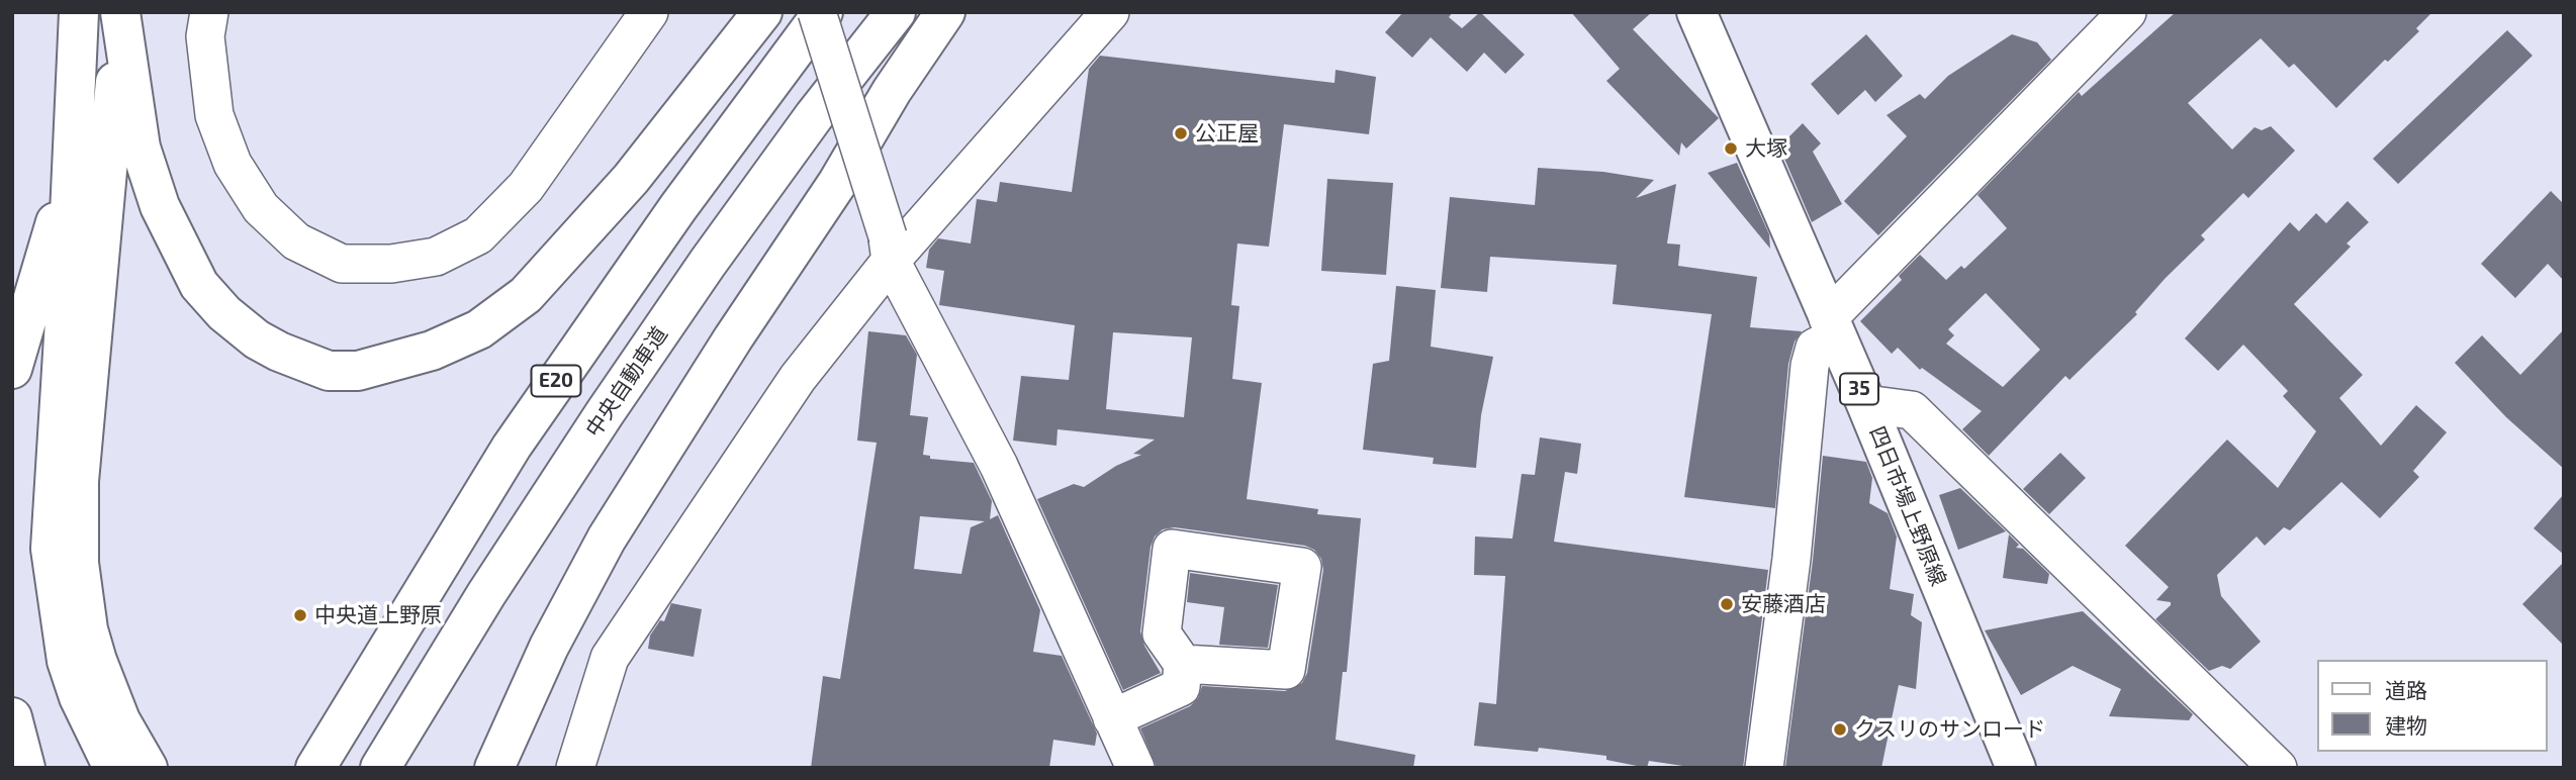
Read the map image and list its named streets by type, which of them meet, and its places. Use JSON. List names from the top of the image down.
{
  "streets": {
    "main road": [
      "E20",
      "中央自動車道",
      "35",
      "四日市場上野原線"
    ]
  },
  "places": [
    "公正屋",
    "大塚",
    "安藤酒店",
    "中央道上野原",
    "クスリのサンロード"
  ],
  "legend": ["道路", "建物"]
}
